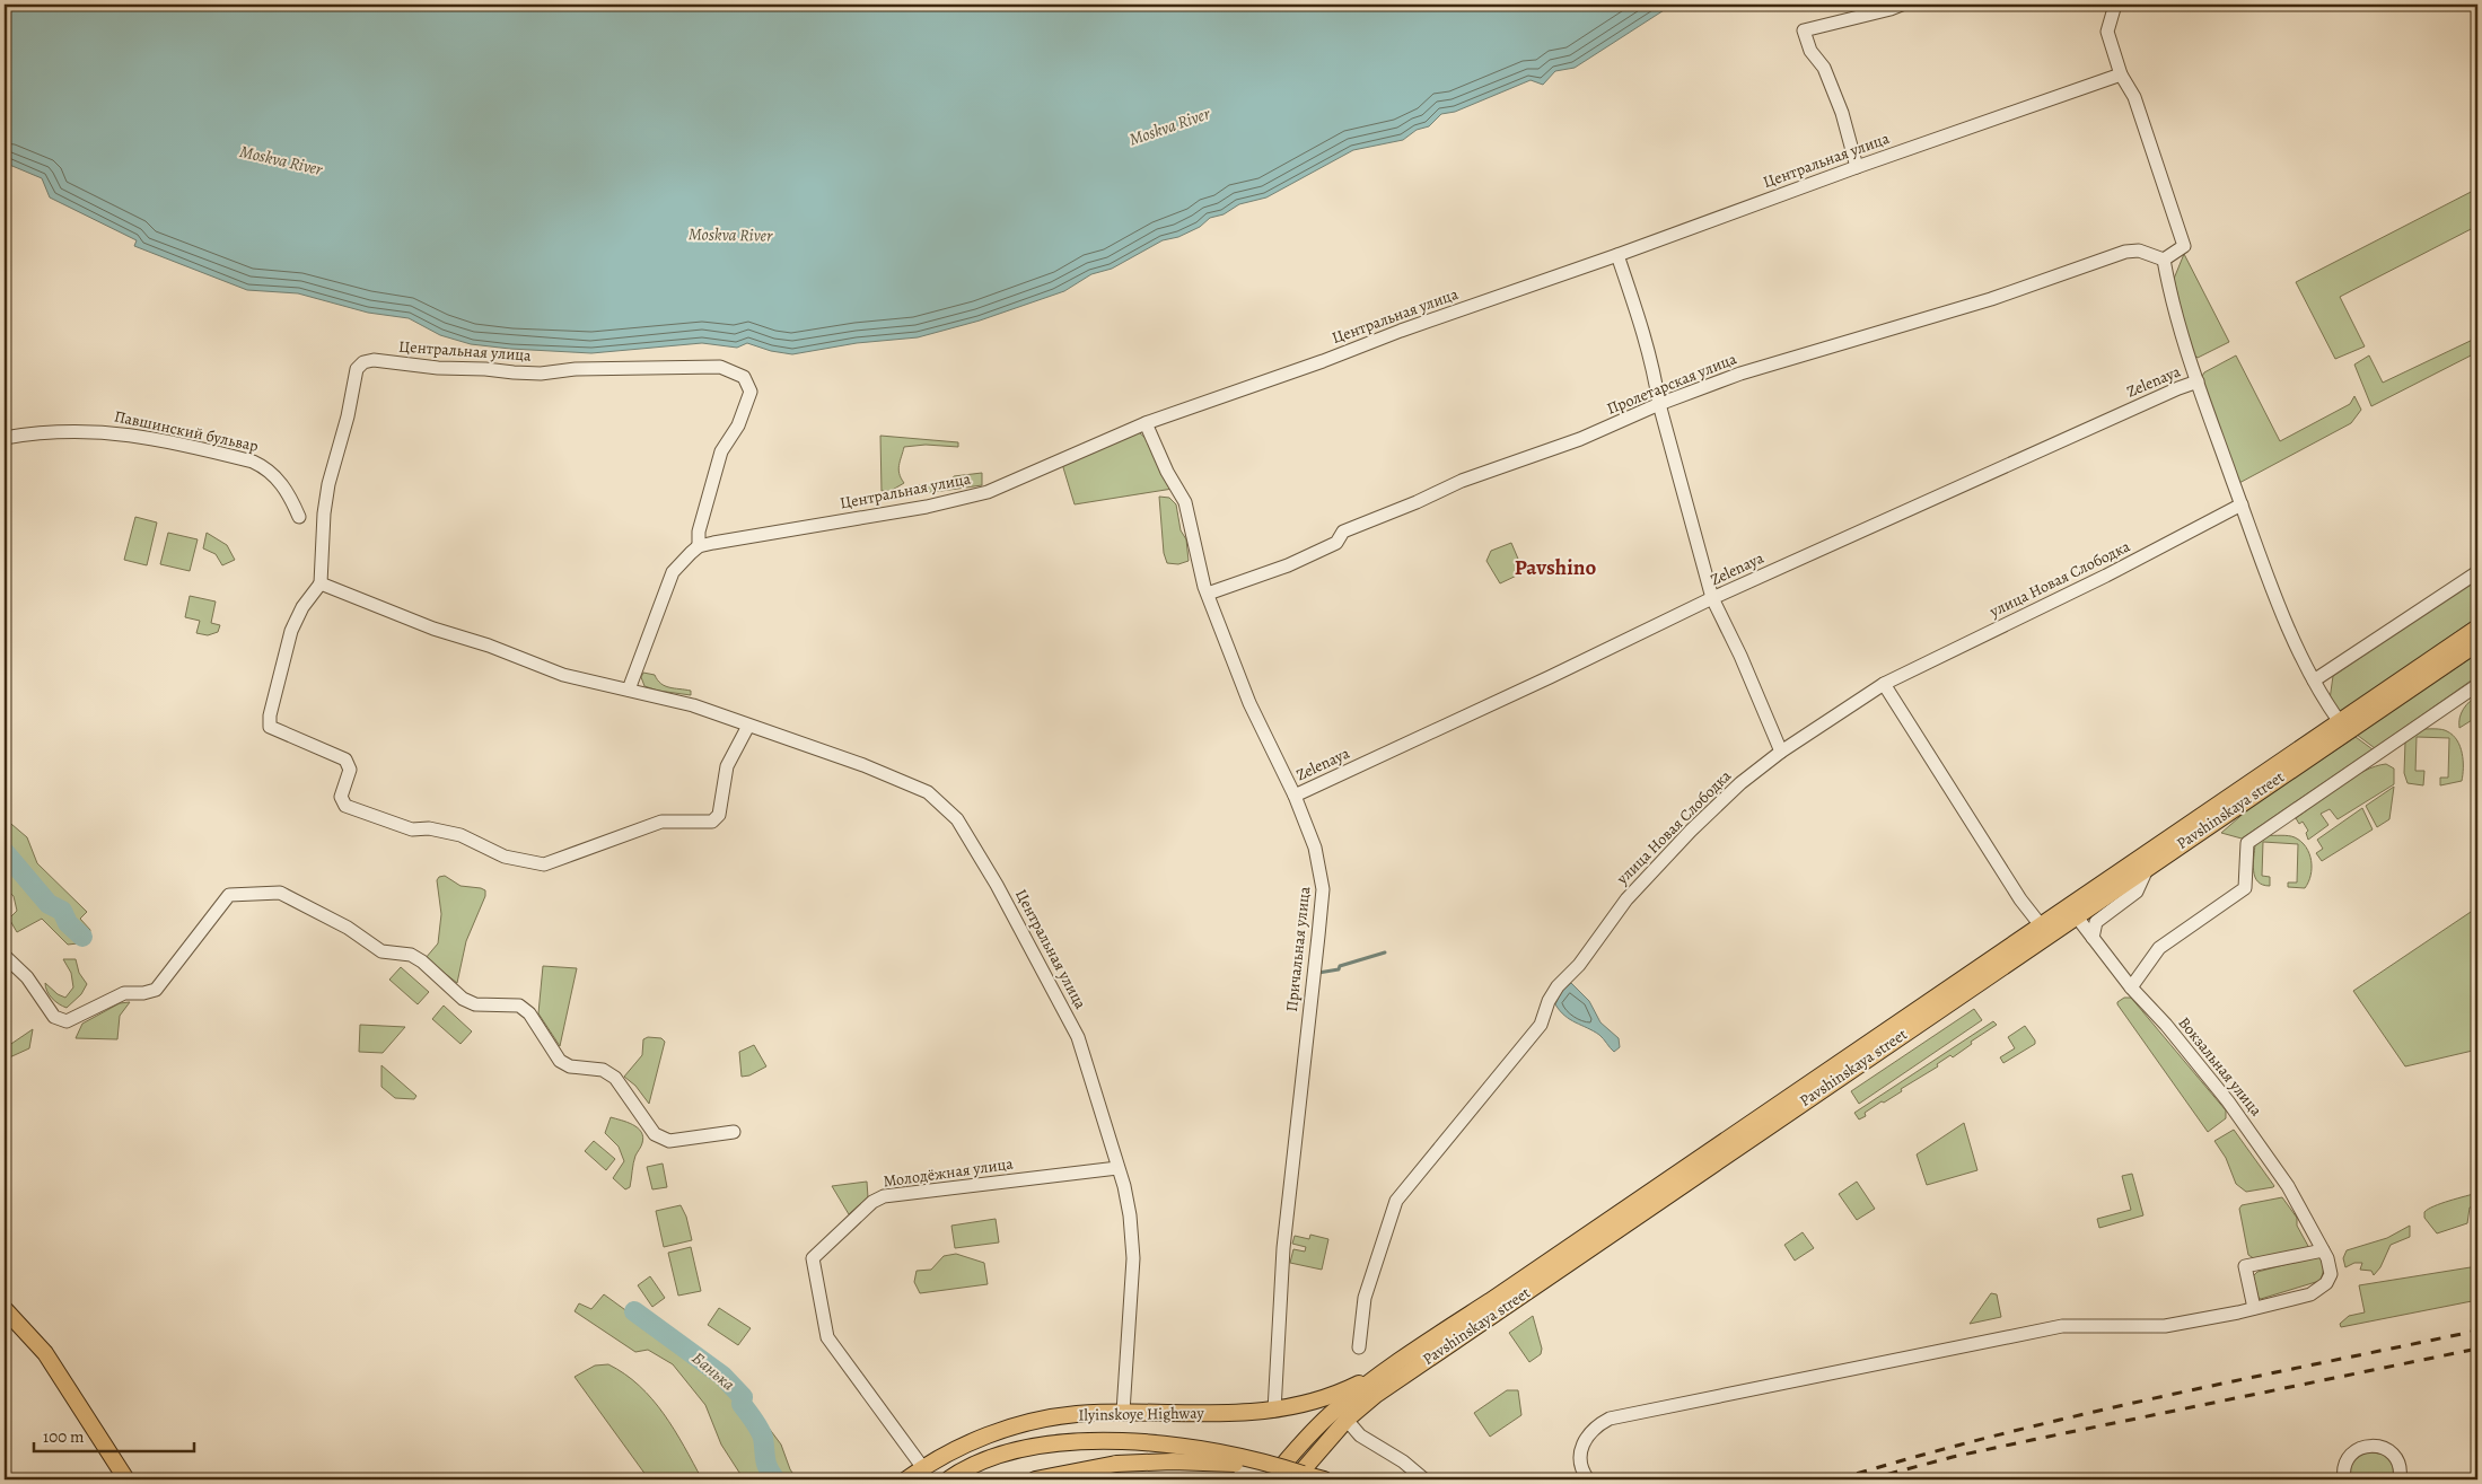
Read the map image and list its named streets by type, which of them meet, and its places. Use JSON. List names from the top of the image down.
{
  "streets": {
    "main road": ["Pavshinskaya street", "Ilyinskoye Highway"],
    "street": [
      "Центральная улица",
      "Zelenaya",
      "Пролетарская улица",
      "Павшинский бульвар",
      "улица Новая Слободка",
      "Причальная улица",
      "Вокзальная улица",
      "Молодёжная улица"
    ]
  },
  "crossings": [
    ["Центральная улица", "Причальная улица"],
    ["Центральная улица", "Молодёжная улица"],
    ["Центральная улица", "Ilyinskoye Highway"],
    ["Zelenaya", "Причальная улица"],
    ["Пролетарская улица", "Причальная улица"],
    ["Pavshinskaya street", "Вокзальная улица"],
    ["Pavshinskaya street", "Ilyinskoye Highway"],
    ["Причальная улица", "Ilyinskoye Highway"],
    ["Молодёжная улица", "Ilyinskoye Highway"]
  ],
  "districts": ["Pavshino"],
  "water": ["Moskva River", "Банька"],
  "scale_bar": "100 m"
}
